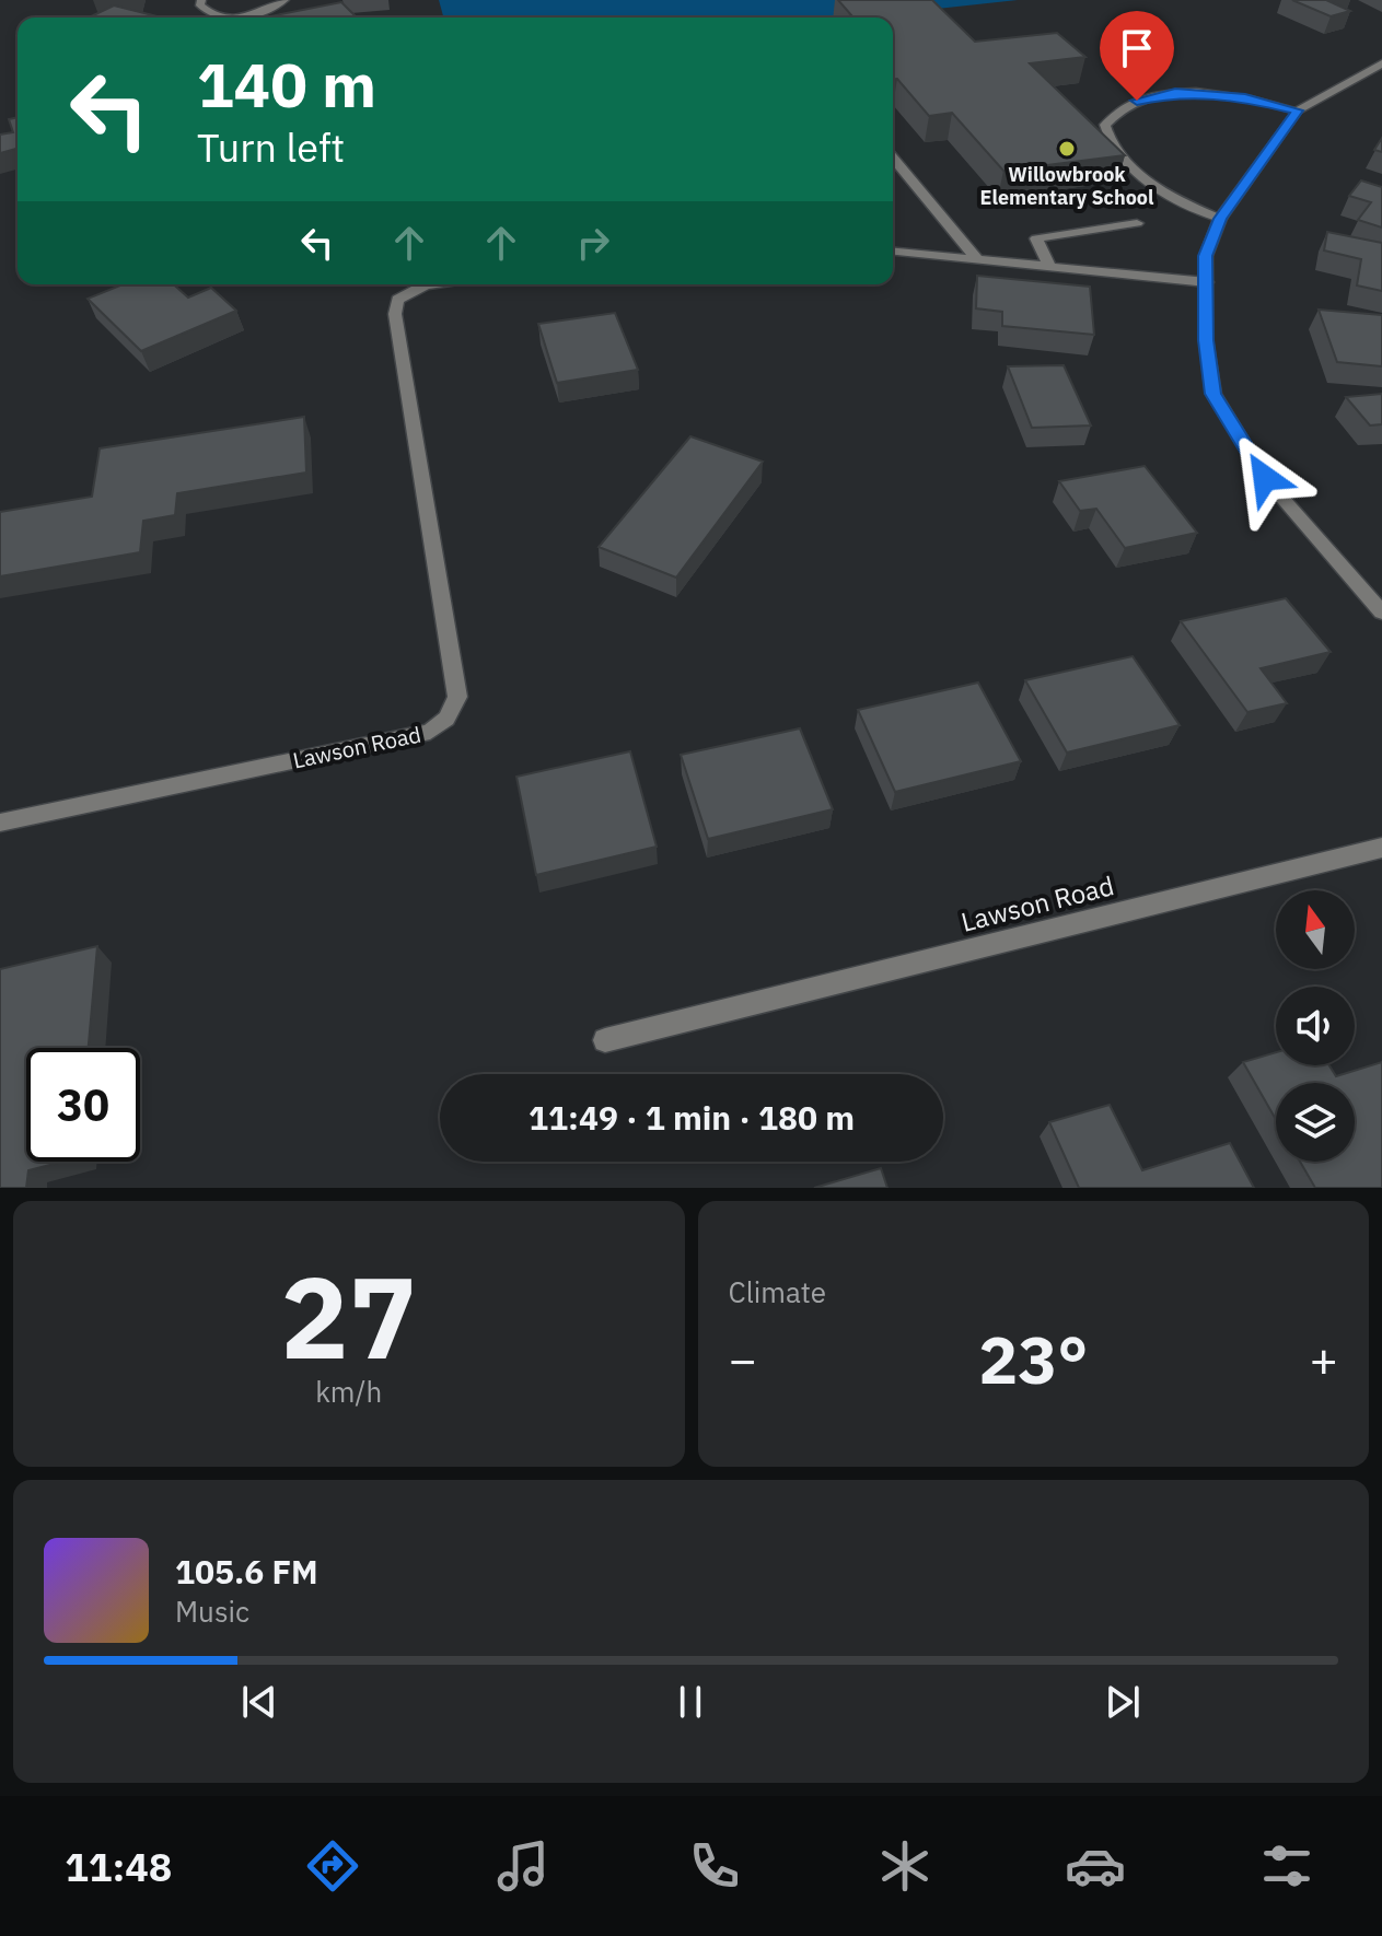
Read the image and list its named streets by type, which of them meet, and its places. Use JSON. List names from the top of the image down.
{
  "streets": {
    "street": ["Lawson Road"]
  },
  "places": ["Willowbrook Elementary School"],
  "north": "top",
  "page": {
    "turn": ["140 m", "Turn left"],
    "limit": "30",
    "trip": "11:49 · 1 min · 180 m",
    "tile": [
      ["27", "km/h"],
      "Climate"
    ],
    "heat": ["−", "23°", "+"],
    "song": ["105.6 FM", "Music"],
    "tabs": "11:48"
  }
}
